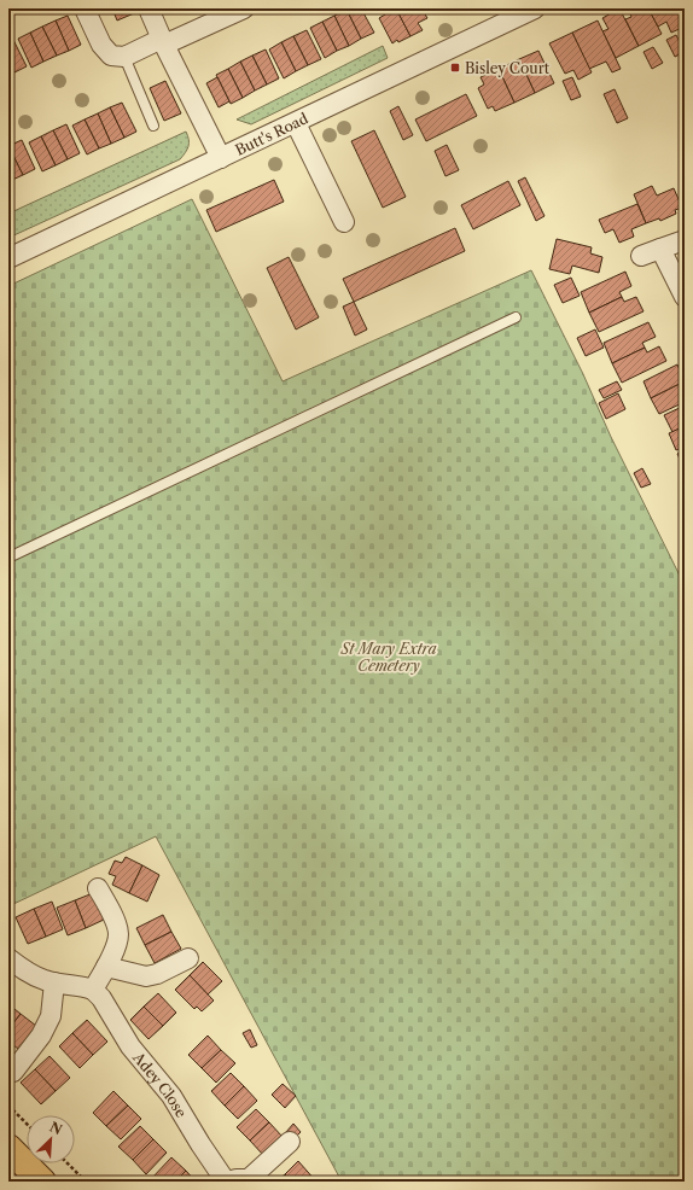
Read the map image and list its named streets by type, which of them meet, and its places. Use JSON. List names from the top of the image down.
{
  "streets": {
    "street": ["Butt's Road", "Adey Close"]
  },
  "parks": ["St Mary Extra Cemetery"],
  "places": {
    "transit": ["Bisley Court"]
  },
  "north": "top right"
}
